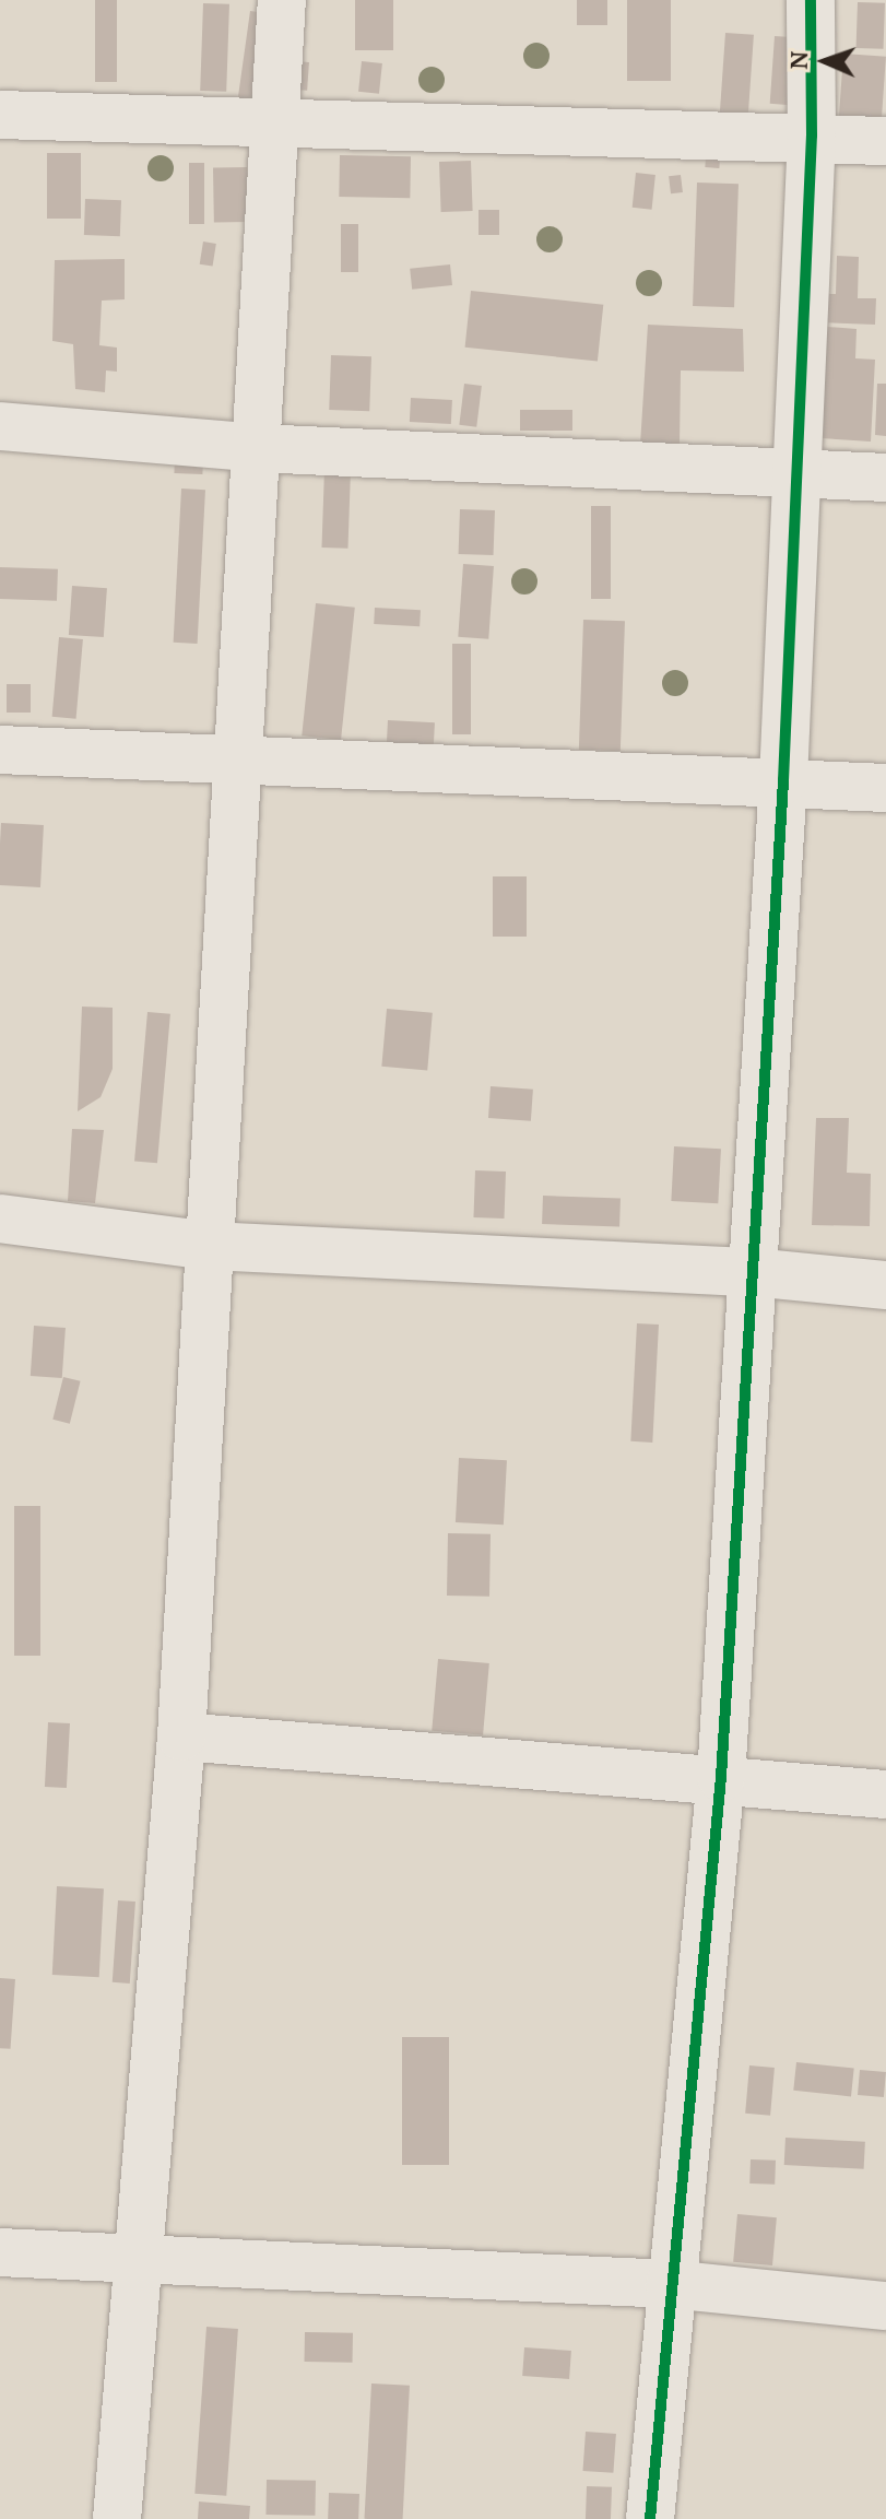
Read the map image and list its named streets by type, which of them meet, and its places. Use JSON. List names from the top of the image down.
{
  "north": "left"
}
